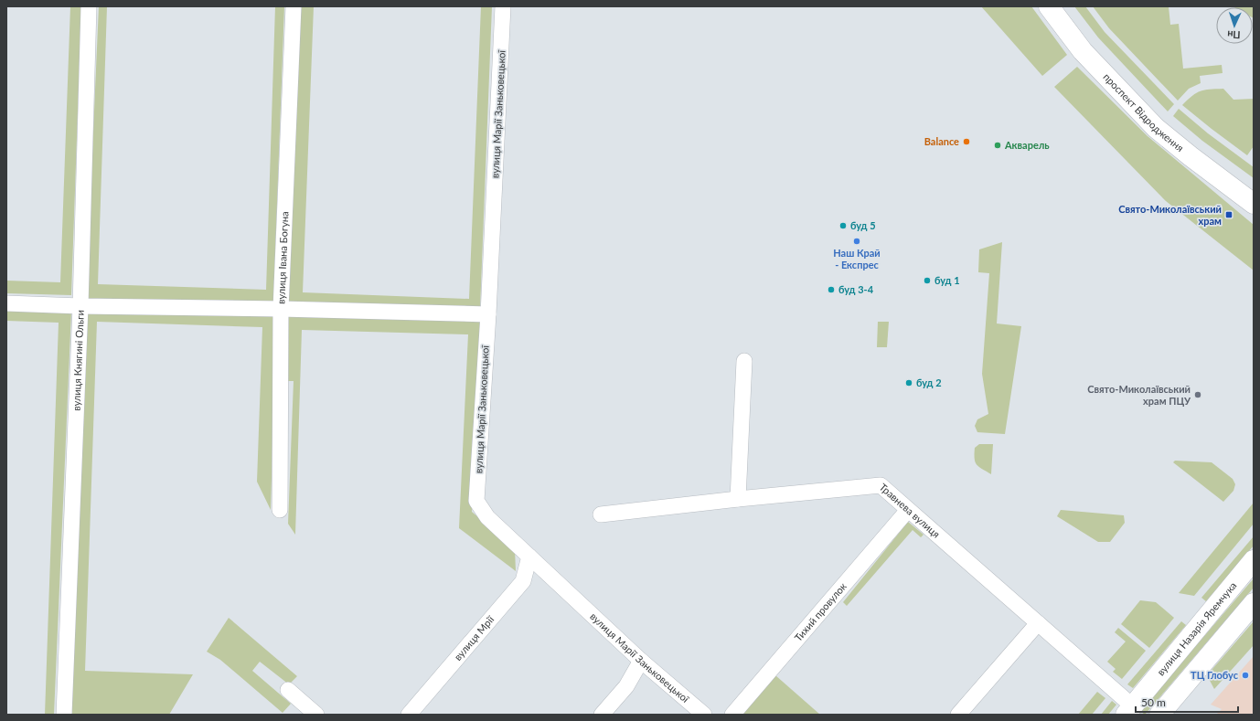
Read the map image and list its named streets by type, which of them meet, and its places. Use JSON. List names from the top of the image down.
{
  "streets": {
    "street": [
      "проспект Відродження",
      "вулиця Марії Заньковецької",
      "вулиця Івана Богуна",
      "вулиця Княгині Ольги",
      "Травнева вулиця",
      "Тихий провулок",
      "вулиця Назарія Яремчука",
      "вулиця Мрії"
    ]
  },
  "crossings": [
    ["вулиця Марії Заньковецької", "вулиця Мрії"],
    ["Травнева вулиця", "Тихий провулок"],
    ["Травнева вулиця", "вулиця Назарія Яремчука"]
  ],
  "places": {
    "other": [
      "Balance",
      "Акварель",
      "буд 5",
      "Наш Край - Експрес",
      "буд 1",
      "буд 3-4",
      "буд 2",
      "Свято-Миколаївський храм ПЦУ",
      "ТЦ Глобус"
    ],
    "transit": ["Свято-Миколаївський храм"]
  },
  "scale_bar": "50 m",
  "north": "bottom"
}
